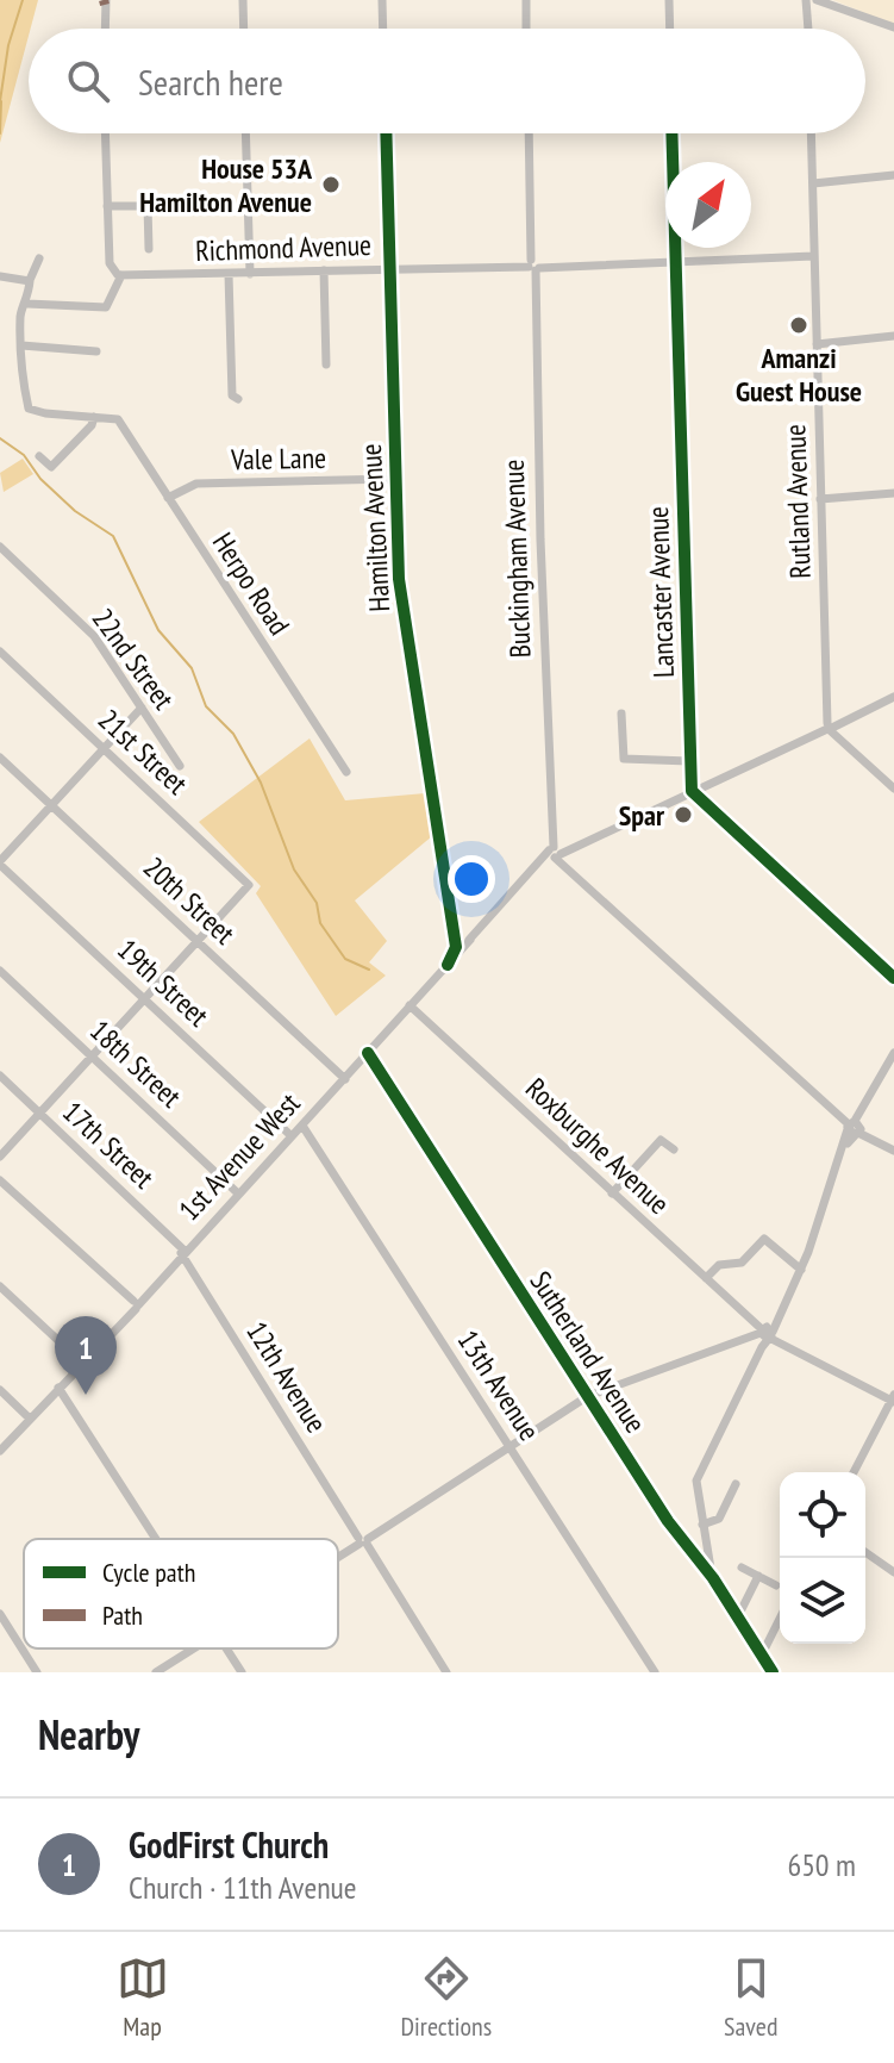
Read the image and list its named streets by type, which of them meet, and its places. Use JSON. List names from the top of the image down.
{
  "streets": {
    "street": [
      "Richmond Avenue",
      "Vale Lane",
      "Rutland Avenue",
      "Hamilton Avenue",
      "Buckingham Avenue",
      "Herpo Road",
      "Lancaster Avenue",
      "22nd Street",
      "21st Street",
      "20th Street",
      "19th Street",
      "18th Street",
      "17th Street",
      "Roxburghe Avenue",
      "1st Avenue West",
      "Sutherland Avenue",
      "12th Avenue",
      "13th Avenue"
    ]
  },
  "crossings": [
    ["Richmond Avenue", "Rutland Avenue"],
    ["Richmond Avenue", "Hamilton Avenue"],
    ["Richmond Avenue", "Buckingham Avenue"],
    ["Richmond Avenue", "Lancaster Avenue"],
    ["Vale Lane", "Hamilton Avenue"],
    ["Vale Lane", "Herpo Road"],
    ["Rutland Avenue", "1st Avenue West"],
    ["Hamilton Avenue", "1st Avenue West"],
    ["Buckingham Avenue", "1st Avenue West"],
    ["Lancaster Avenue", "1st Avenue West"],
    ["21st Street", "20th Street"],
    ["20th Street", "1st Avenue West"],
    ["19th Street", "1st Avenue West"],
    ["18th Street", "1st Avenue West"],
    ["17th Street", "1st Avenue West"],
    ["17th Street", "12th Avenue"],
    ["Roxburghe Avenue", "1st Avenue West"],
    ["1st Avenue West", "Sutherland Avenue"],
    ["1st Avenue West", "12th Avenue"],
    ["1st Avenue West", "13th Avenue"]
  ],
  "places": ["House 53A Hamilton Avenue", "Amanzi Guest House", "Spar"],
  "legend": ["Cycle path", "Path"],
  "north": "top right",
  "page": {
    "search": "Search here",
    "pins": "1",
    "heading": "Nearby",
    "list": [
      {
        "mark": "1",
        "name": "GodFirst Church",
        "note": "Church · 11th Avenue",
        "value": "650 m"
      }
    ],
    "nav": ["Map", "Directions", "Saved"]
  }
}
